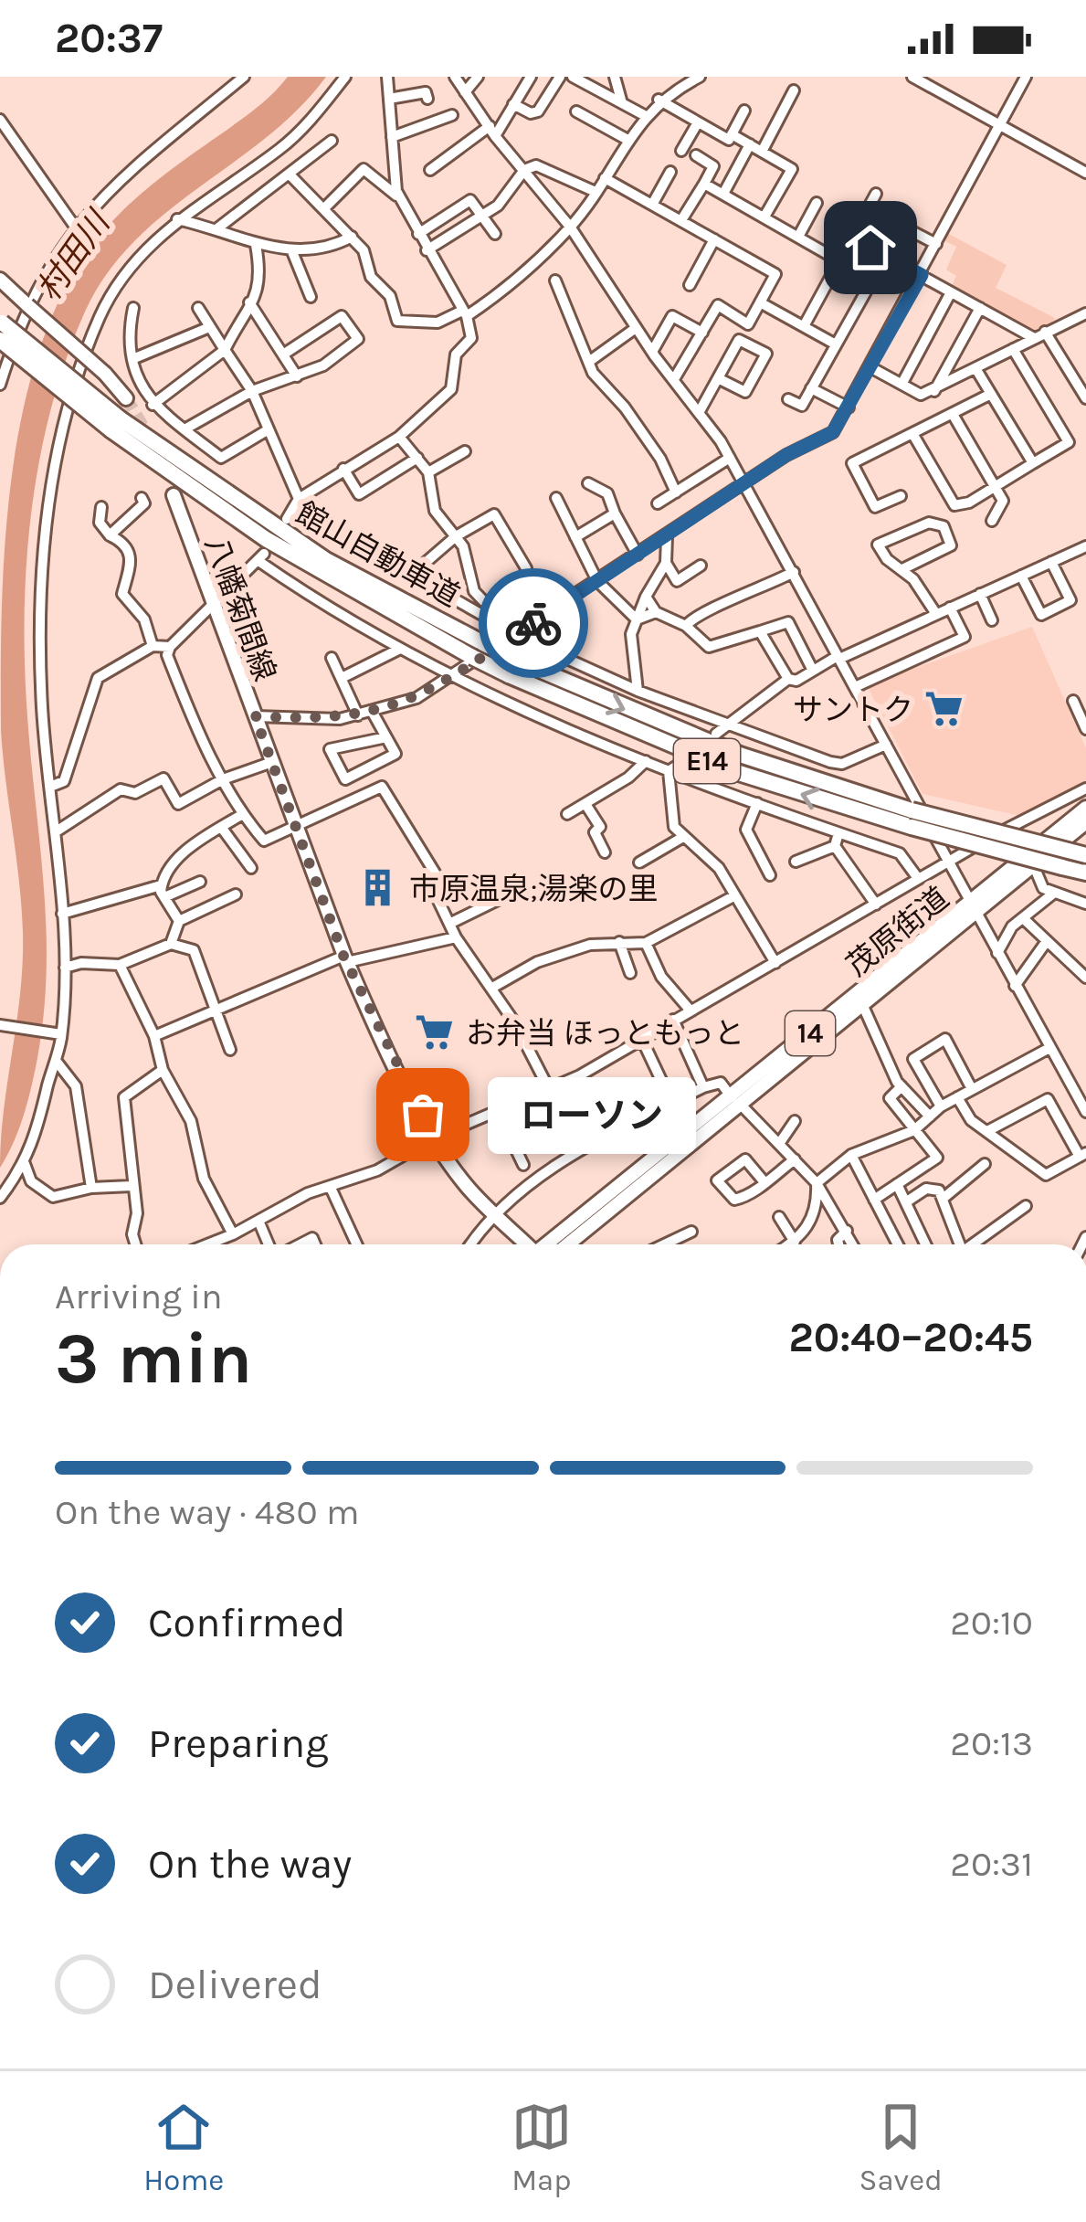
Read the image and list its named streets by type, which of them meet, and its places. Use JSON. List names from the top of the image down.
{
  "streets": {
    "highway": ["館山自動車道", "E14"],
    "main road": ["八幡菊間線", "茂原街道", "14"]
  },
  "water": ["村田川"],
  "places": {
    "supermarket": ["サントク", "お弁当 ほっともっと"],
    "building": ["市原温泉;湯楽の里"],
    "other": ["ローソン"]
  },
  "page": {
    "status": "20:37",
    "bubble": "ローソン",
    "heading": ["3 min", "Arriving in", "20:40–20:45"],
    "bar": "On the way · 480 m",
    "list": [
      ["Confirmed", "20:10"],
      ["Preparing", "20:13"],
      ["On the way", "20:31"],
      "Delivered"
    ],
    "tabs": ["Home", "Map", "Saved"]
  }
}
